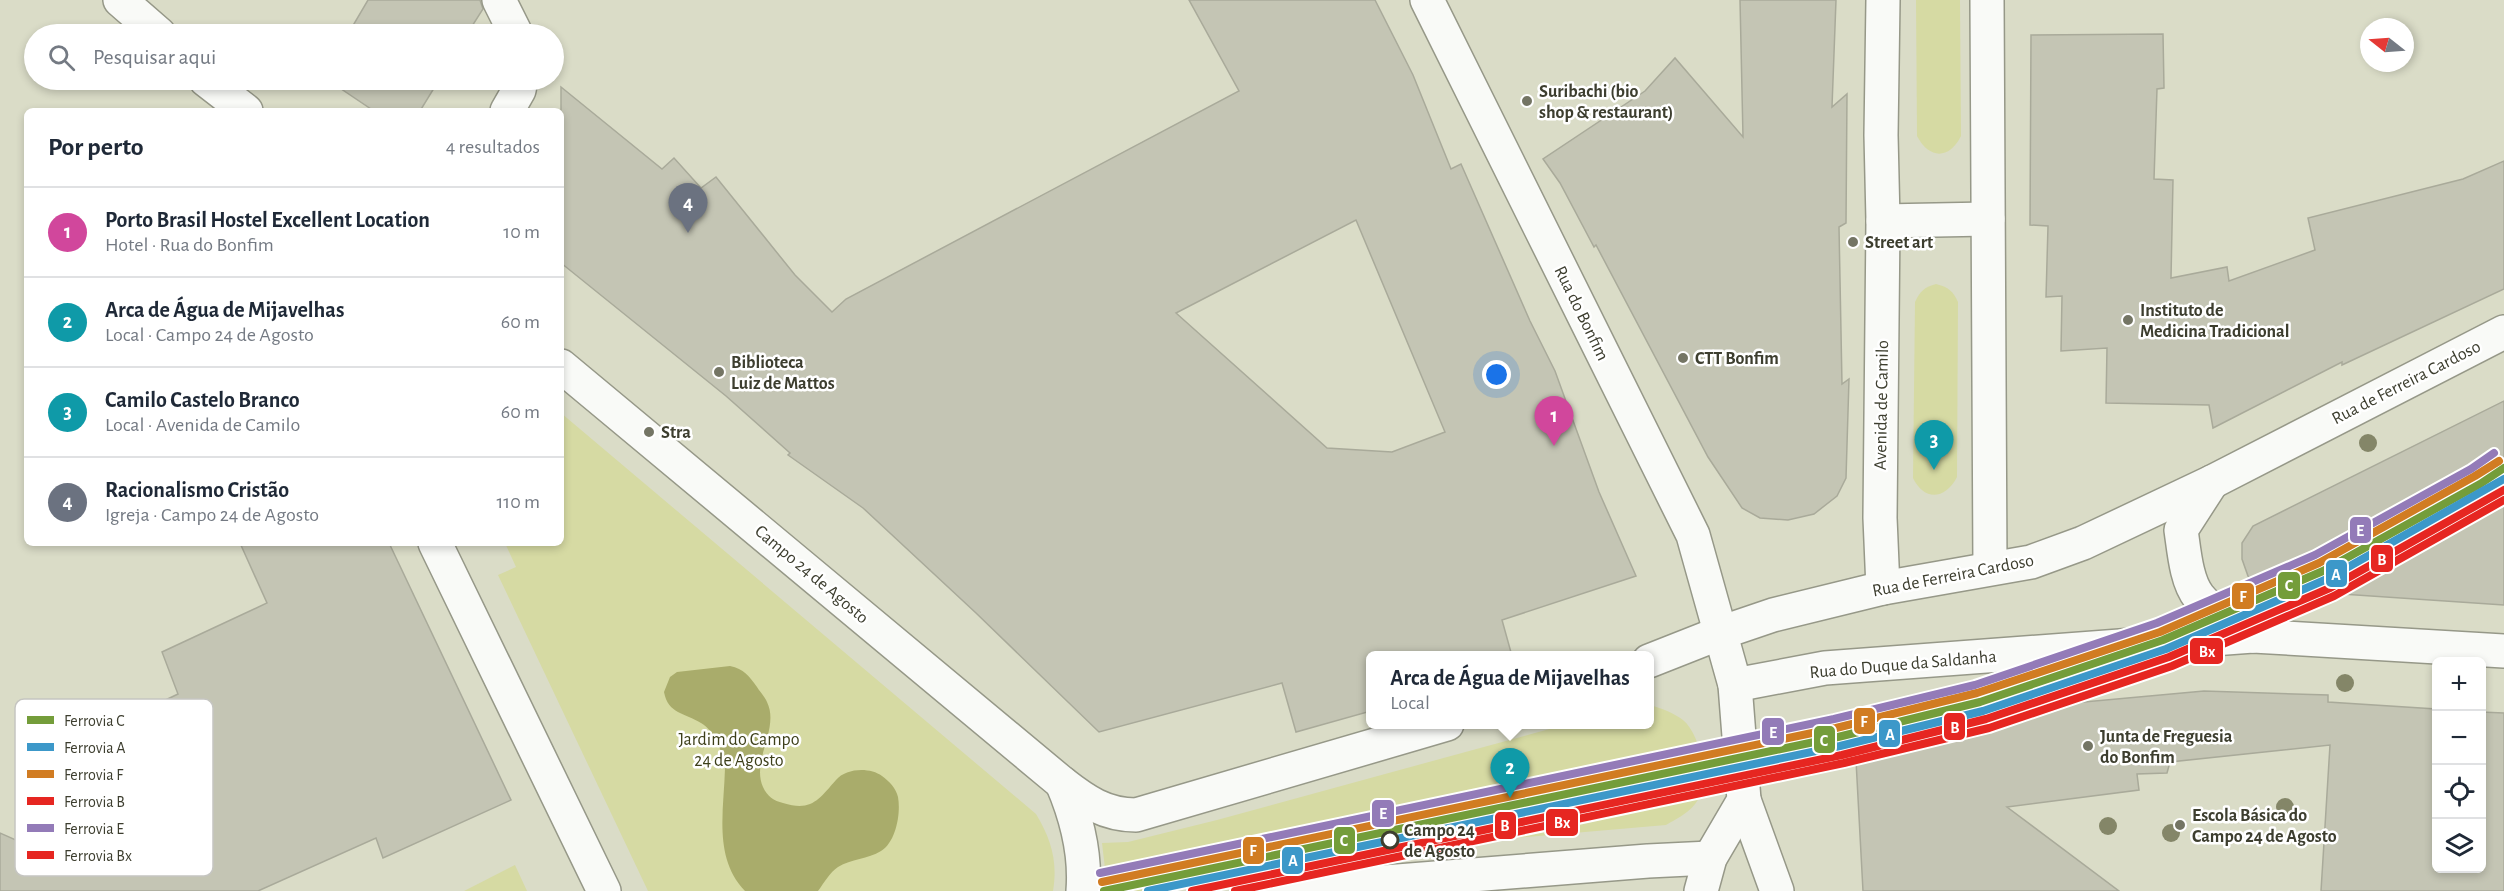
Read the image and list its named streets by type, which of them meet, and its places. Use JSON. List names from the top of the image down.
{
  "streets": {
    "street": [
      "Rua do Bonfim",
      "Rua de Ferreira Cardoso",
      "Avenida de Camilo",
      "Campo 24 de Agosto",
      "Rua do Duque da Saldanha"
    ]
  },
  "crossings": [
    ["Rua do Bonfim", "Rua de Ferreira Cardoso"],
    ["Rua de Ferreira Cardoso", "Avenida de Camilo"],
    ["Rua de Ferreira Cardoso", "Rua do Duque da Saldanha"]
  ],
  "parks": ["Jardim do Campo 24 de Agosto"],
  "places": [
    "Suribachi (bio shop & restaurant)",
    "Street art",
    "Instituto de Medicina Tradicional",
    "CTT Bonfim",
    "Biblioteca Luiz de Mattos",
    "Stra",
    "Junta de Freguesia do Bonfim",
    "Escola Básica do Campo 24 de Agosto",
    "Campo 24 de Agosto"
  ],
  "lines": [
    "rail line E",
    "rail line F",
    "rail line C",
    "rail line A",
    "rail line B",
    "rail line Bx"
  ],
  "legend": [
    "Ferrovia C",
    "Ferrovia A",
    "Ferrovia F",
    "Ferrovia B",
    "Ferrovia E",
    "Ferrovia Bx"
  ],
  "north": "left",
  "page": {
    "search": "Pesquisar aqui",
    "heading": ["Por perto", "4 resultados"],
    "pins": [
      "4",
      "1",
      "3",
      "2"
    ],
    "list": [
      {
        "mark": "1",
        "name": "Porto Brasil Hostel Excellent Location",
        "note": "Hotel · Rua do Bonfim",
        "value": "10 m"
      },
      {
        "mark": "2",
        "name": "Arca de Água de Mijavelhas",
        "note": "Local · Campo 24 de Agosto",
        "value": "60 m"
      },
      {
        "mark": "3",
        "name": "Camilo Castelo Branco",
        "note": "Local · Avenida de Camilo",
        "value": "60 m"
      },
      {
        "mark": "4",
        "name": "Racionalismo Cristão",
        "note": "Igreja · Campo 24 de Agosto",
        "value": "110 m"
      }
    ],
    "popup": ["Arca de Água de Mijavelhas", "Local"],
    "map_buttons": ["+", "−"]
  }
}
